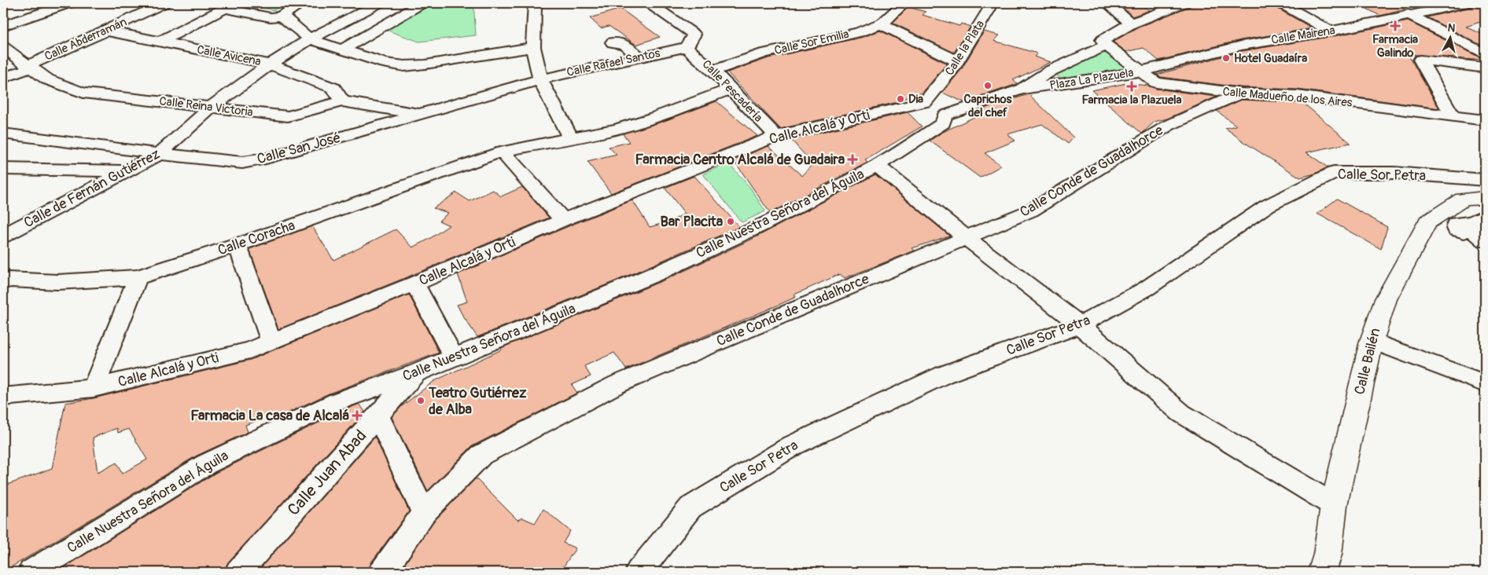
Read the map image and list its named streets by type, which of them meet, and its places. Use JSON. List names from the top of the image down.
{
  "streets": {
    "main road": ["Calle Bailén"],
    "street": [
      "Calle Mairena",
      "Calle Abderramán",
      "Calle Sor Emilia",
      "Calle la Plata",
      "Calle Avicena",
      "Calle Rafael Santos",
      "Plaza La Plazuela",
      "Calle Pescadería",
      "Calle Madueño de los Aires",
      "Calle Reina Victoria",
      "Calle Alcalá y Orti",
      "Calle San José",
      "Calle Conde de Guadalhorce",
      "Calle Sor Petra",
      "Calle de Fernán Gutiérrez",
      "Calle Nuestra Señora del Águila",
      "Calle Coracha",
      "Calle Juan Abad"
    ]
  },
  "crossings": [
    ["Calle Mairena", "Plaza La Plazuela"],
    ["Calle Mairena", "Calle Madueño de los Aires"],
    ["Calle Abderramán", "Calle Avicena"],
    ["Calle Abderramán", "Calle Reina Victoria"],
    ["Calle Sor Emilia", "Calle Pescadería"],
    ["Calle la Plata", "Calle Alcalá y Orti"],
    ["Calle Avicena", "Calle Reina Victoria"],
    ["Calle Avicena", "Calle de Fernán Gutiérrez"],
    ["Calle Rafael Santos", "Calle Pescadería"],
    ["Calle Rafael Santos", "Calle San José"],
    ["Plaza La Plazuela", "Calle Madueño de los Aires"],
    ["Plaza La Plazuela", "Calle Nuestra Señora del Águila"],
    ["Calle Pescadería", "Calle Alcalá y Orti"],
    ["Calle Pescadería", "Calle Coracha"],
    ["Calle Madueño de los Aires", "Calle Conde de Guadalhorce"],
    ["Calle Reina Victoria", "Calle San José"],
    ["Calle Reina Victoria", "Calle de Fernán Gutiérrez"],
    ["Calle San José", "Calle de Fernán Gutiérrez"],
    ["Calle Nuestra Señora del Águila", "Calle Juan Abad"]
  ],
  "places": {
    "health": [
      "Farmacia Galindo",
      "Farmacia la Plazuela",
      "Farmacia Centro Alcalá de Guadaira",
      "Farmacia La casa de Alcalá"
    ],
    "other": [
      "Hotel Guadaíra",
      "Caprichos del chef",
      "Dia",
      "Bar Placita",
      "Teatro Gutiérrez de Alba"
    ]
  },
  "north": "top"
}
